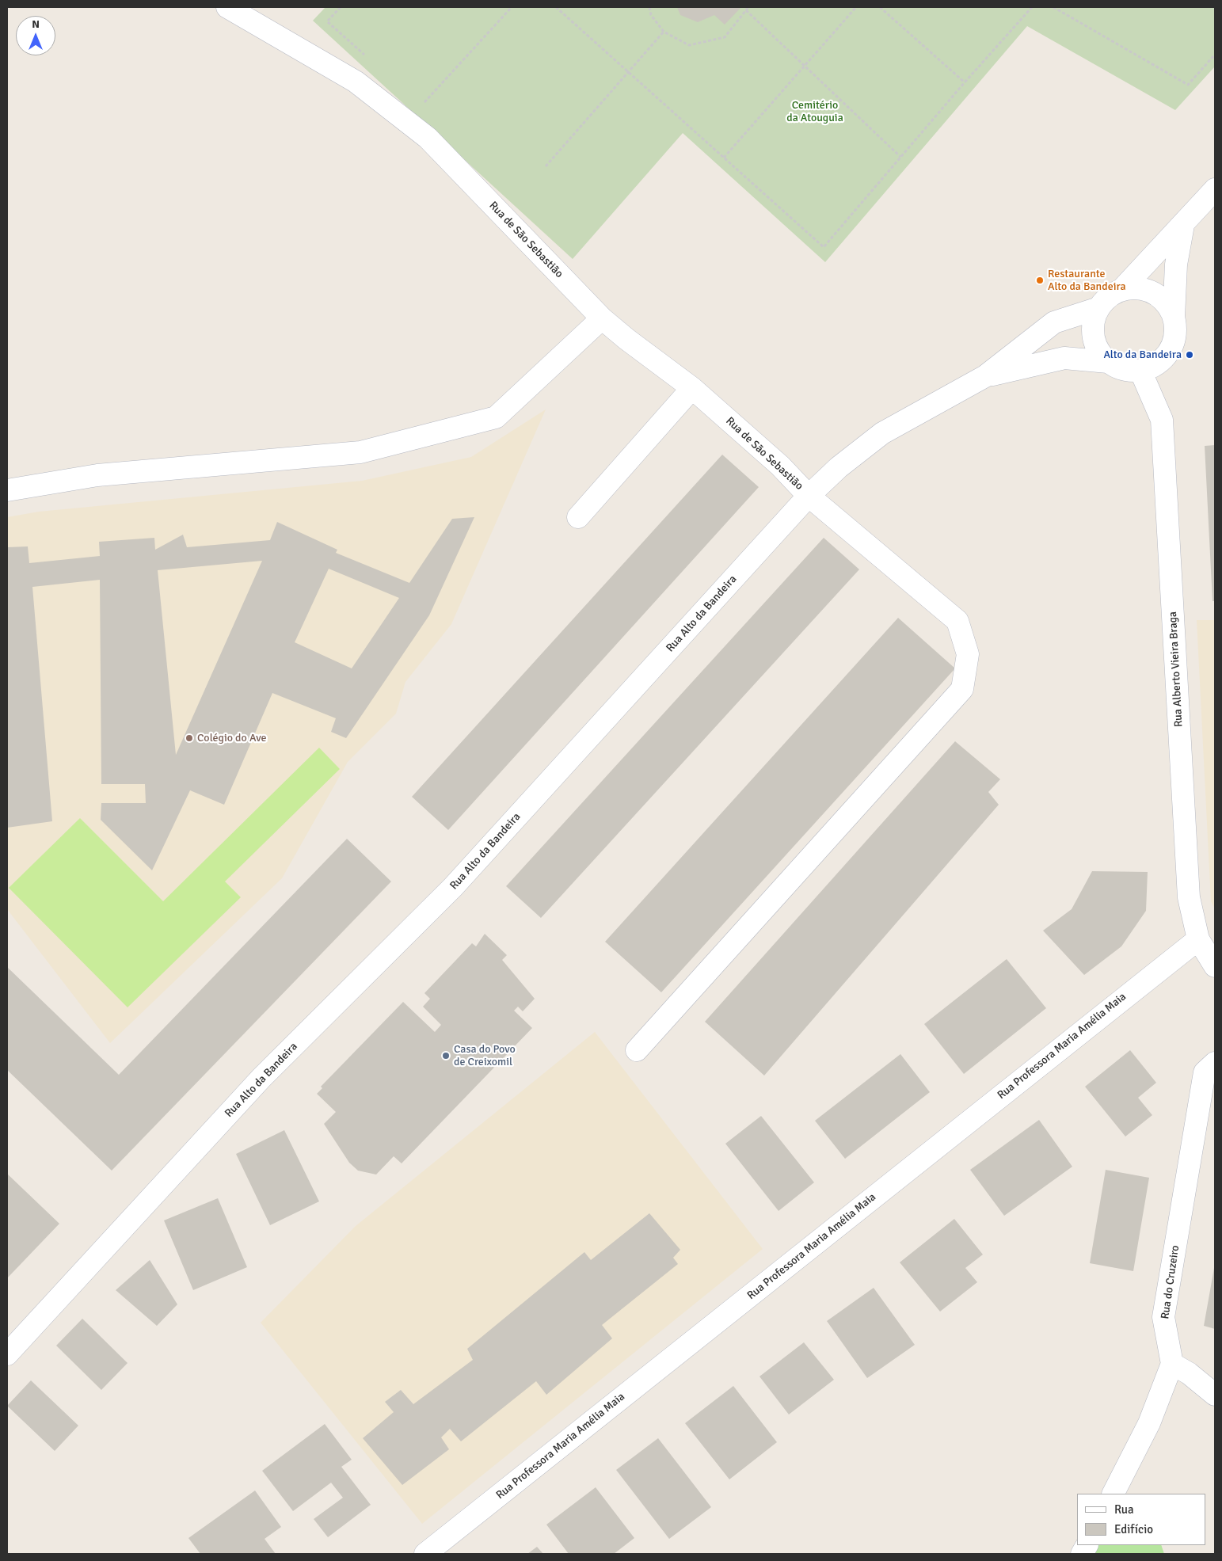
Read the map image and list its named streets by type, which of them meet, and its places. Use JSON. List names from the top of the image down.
{
  "streets": {
    "street": [
      "Rua de São Sebastião",
      "Rua Alto da Bandeira",
      "Rua Alberto Vieira Braga",
      "Rua Professora Maria Amélia Maia",
      "Rua do Cruzeiro"
    ]
  },
  "crossings": [
    ["Rua de São Sebastião", "Rua Alto da Bandeira"],
    ["Rua Alto da Bandeira", "Rua Alberto Vieira Braga"],
    ["Rua Alberto Vieira Braga", "Rua Professora Maria Amélia Maia"]
  ],
  "parks": ["Cemitério da Atouguia"],
  "places": [
    "Restaurante Alto da Bandeira",
    "Alto da Bandeira",
    "Colégio do Ave",
    "Casa do Povo de Creixomil"
  ],
  "legend": ["Rua", "Edifício"],
  "north": "top"
}
